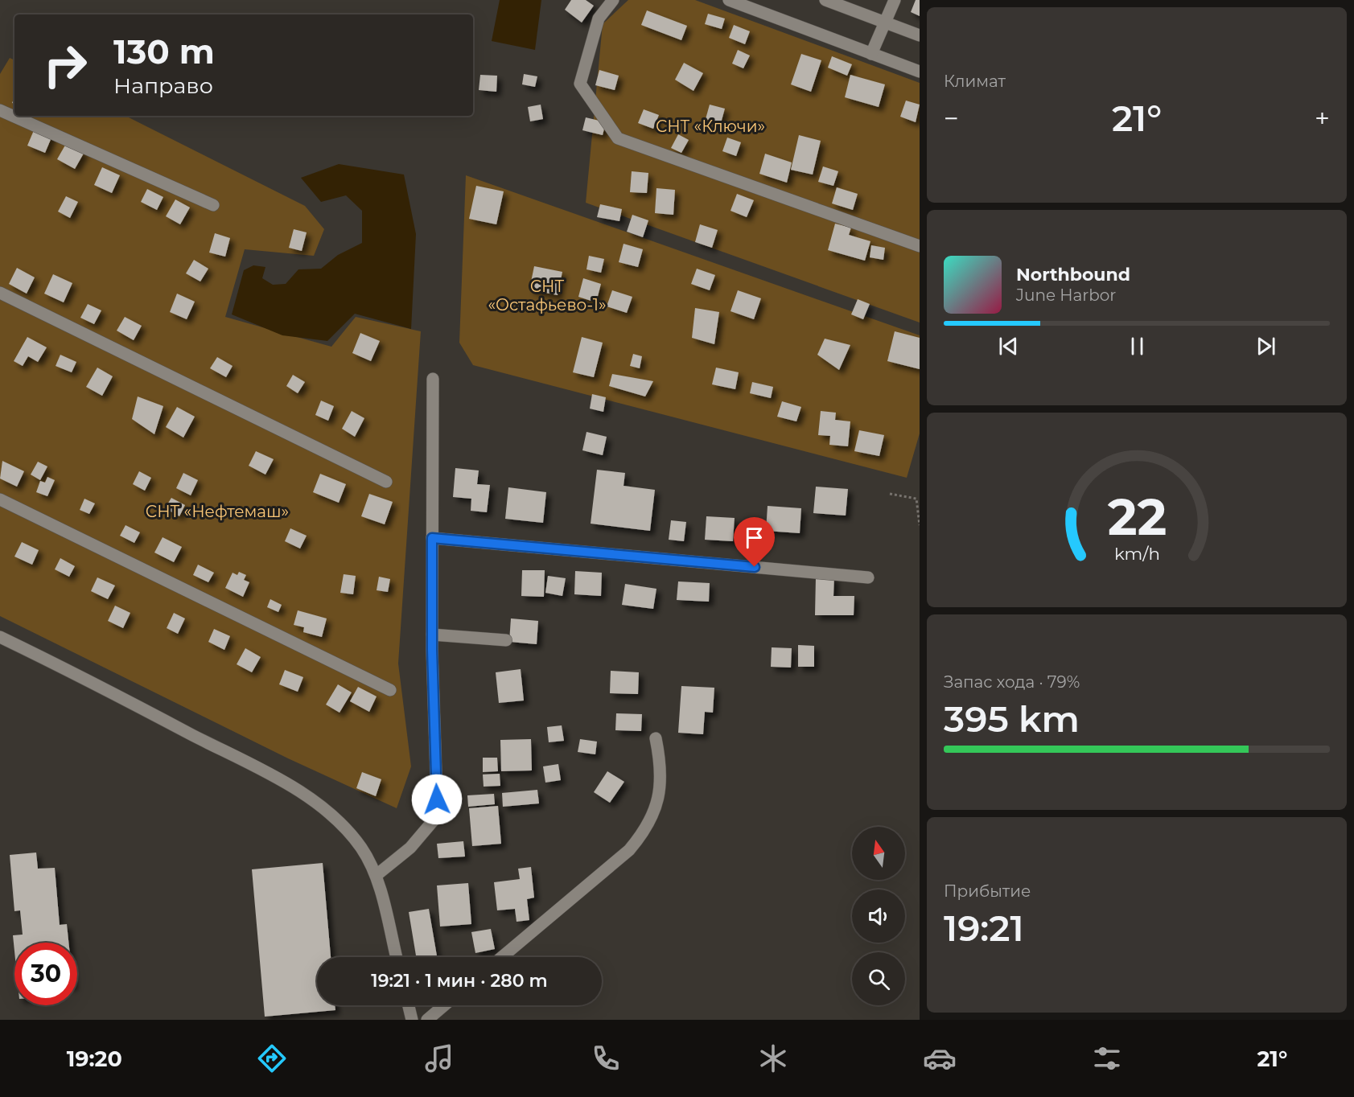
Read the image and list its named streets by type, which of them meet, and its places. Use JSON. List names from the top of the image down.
{
  "parks": ["СНТ «Ключи»", "СНТ «Остафьево-1»", "СНТ «Нефтемаш»"],
  "north": "top",
  "page": {
    "tile": [
      "Климат",
      ["Запас хода · 79%", "395 km"],
      ["Прибытие", "19:21"]
    ],
    "turn": ["130 m", "Направо"],
    "heat": ["−", "21°", "+"],
    "song": ["Northbound", "June Harbor"],
    "limit": "30",
    "trip": "19:21 · 1 мин · 280 m",
    "tabs": ["19:20", "21°"],
    "gauge": ["22", "km/h"]
  }
}
